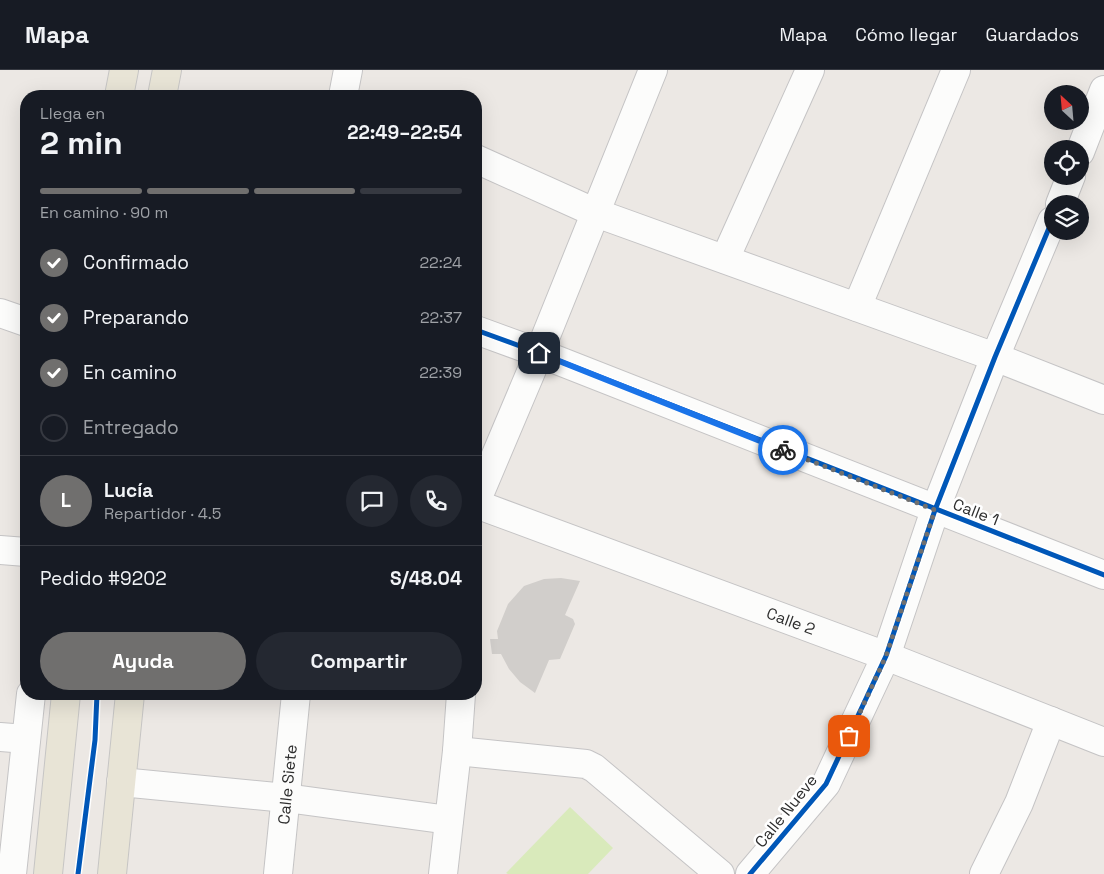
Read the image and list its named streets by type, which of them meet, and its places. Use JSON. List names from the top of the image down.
{
  "streets": {
    "street": [
      "Calle 1",
      "Calle 2",
      "Calle Siete",
      "Calle Nueve"
    ]
  },
  "crossings": [
    ["Calle 1", "Calle Nueve"],
    ["Calle 2", "Calle Nueve"]
  ],
  "north": "top left",
  "page": {
    "header": "Mapa",
    "nav": ["Mapa", "Cómo llegar", "Guardados"],
    "heading": ["2 min", "Llega en", "22:49–22:54"],
    "panel": [
      "Lucía",
      "Repartidor · 4.5",
      "Pedido #9202",
      "S/48.04"
    ],
    "bar": "En camino · 90 m",
    "list": [
      ["Confirmado", "22:24"],
      ["Preparando", "22:37"],
      ["En camino", "22:39"],
      "Entregado"
    ],
    "round": "L",
    "buttons": ["Ayuda", "Compartir"]
  }
}
